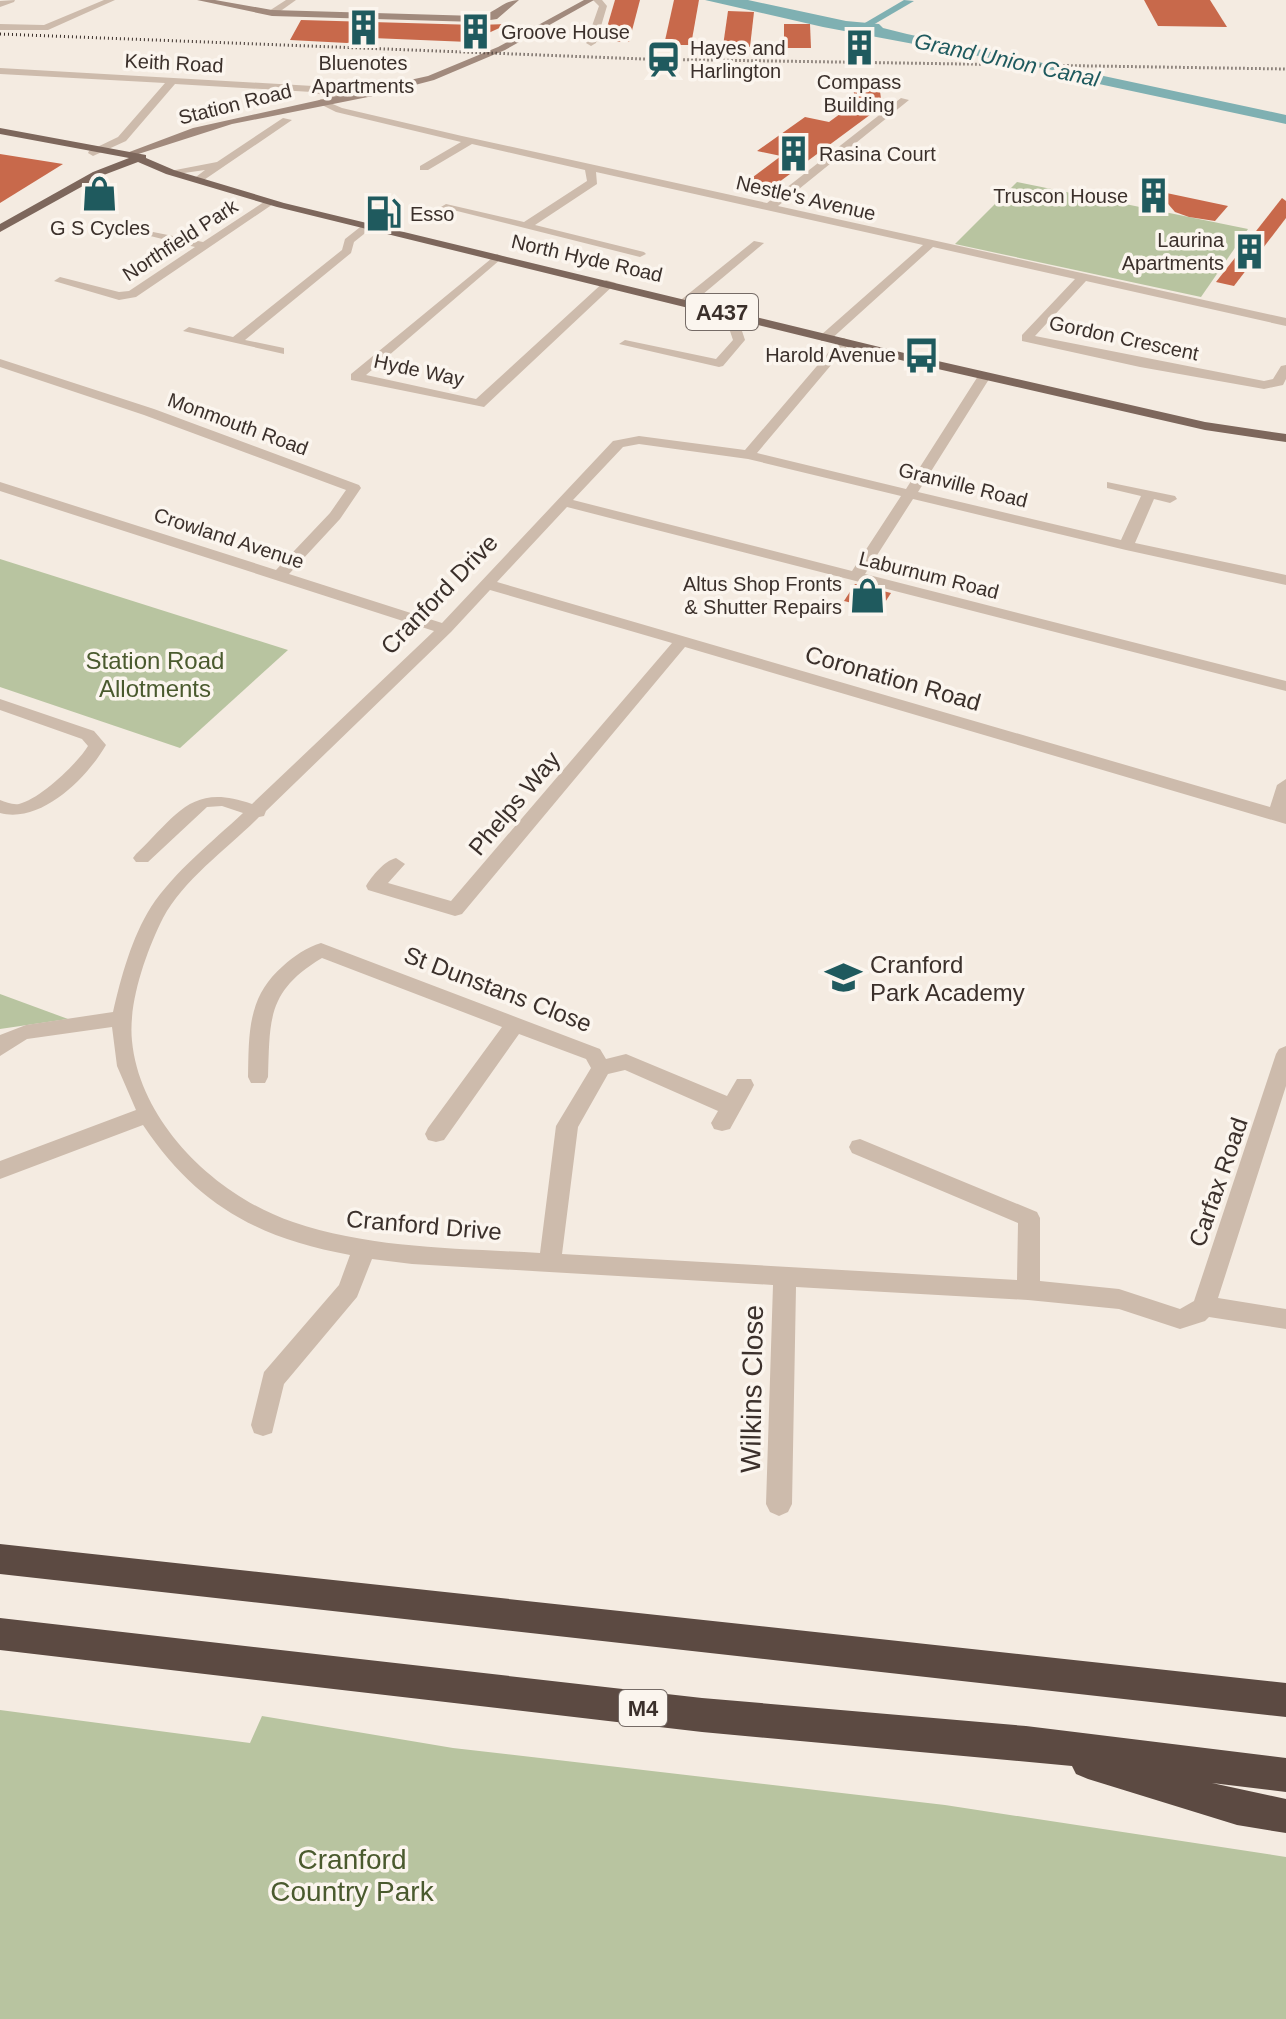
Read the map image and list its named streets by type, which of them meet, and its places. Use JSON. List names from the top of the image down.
{
  "streets": {
    "highway": ["M4"],
    "main road": ["Station Road", "North Hyde Road", "A437"],
    "street": [
      "Keith Road",
      "Nestle's Avenue",
      "Northfield Park",
      "Gordon Crescent",
      "Hyde Way",
      "Monmouth Road",
      "Granville Road",
      "Crowland Avenue",
      "Laburnum Road",
      "Cranford Drive",
      "Coronation Road",
      "Phelps Way",
      "St Dunstans Close",
      "Carfax Road",
      "Wilkins Close"
    ]
  },
  "crossings": [
    ["Keith Road", "Station Road"],
    ["Station Road", "Nestle's Avenue"],
    ["Station Road", "North Hyde Road"],
    ["Nestle's Avenue", "Gordon Crescent"],
    ["Northfield Park", "North Hyde Road"],
    ["North Hyde Road", "Hyde Way"],
    ["Monmouth Road", "Crowland Avenue"],
    ["Granville Road", "Cranford Drive"],
    ["Crowland Avenue", "Cranford Drive"],
    ["Laburnum Road", "Cranford Drive"],
    ["Cranford Drive", "Coronation Road"],
    ["Cranford Drive", "St Dunstans Close"],
    ["Cranford Drive", "Carfax Road"],
    ["Cranford Drive", "Wilkins Close"],
    ["Coronation Road", "Phelps Way"]
  ],
  "water": ["Grand Union Canal"],
  "parks": ["Station Road Allotments", "Cranford Country Park"],
  "places": {
    "building": [
      "Bluenotes Apartments",
      "Groove House",
      "Compass Building",
      "Rasina Court",
      "Truscon House",
      "Laurina Apartments"
    ],
    "station": ["Hayes and Harlington"],
    "shop": ["G S Cycles", "Altus Shop Fronts & Shutter Repairs"],
    "fuel station": ["Esso"],
    "bus stop": ["Harold Avenue"],
    "school or university": ["Cranford Park Academy"]
  }
}
